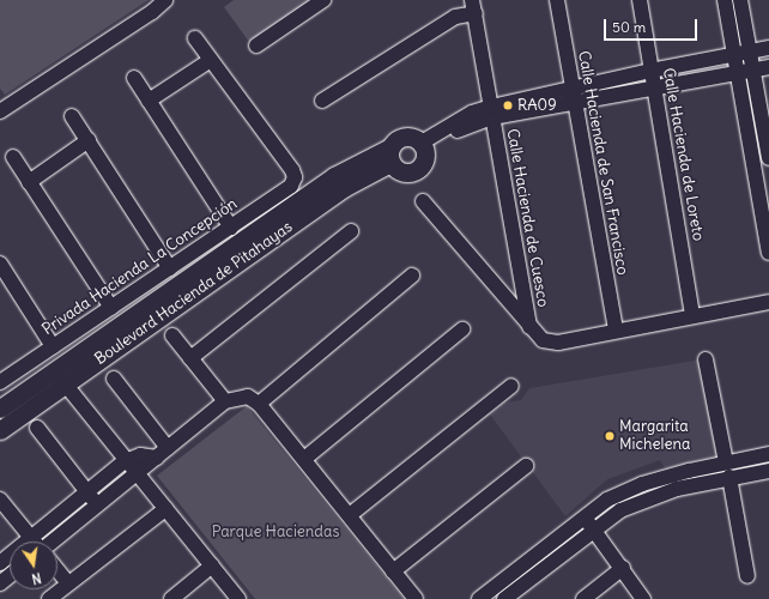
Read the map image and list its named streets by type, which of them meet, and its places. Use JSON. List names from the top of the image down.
{
  "streets": {
    "street": [
      "Calle Hacienda de Loreto",
      "Calle Hacienda de San Francisco",
      "Calle Hacienda de Cuesco",
      "Privada Hacienda La Concepción",
      "Boulevard Hacienda de Pitahayas"
    ]
  },
  "parks": ["Parque Haciendas"],
  "places": ["RA09", "Margarita Michelena"],
  "scale_bar": "50 m",
  "north": "bottom"
}
